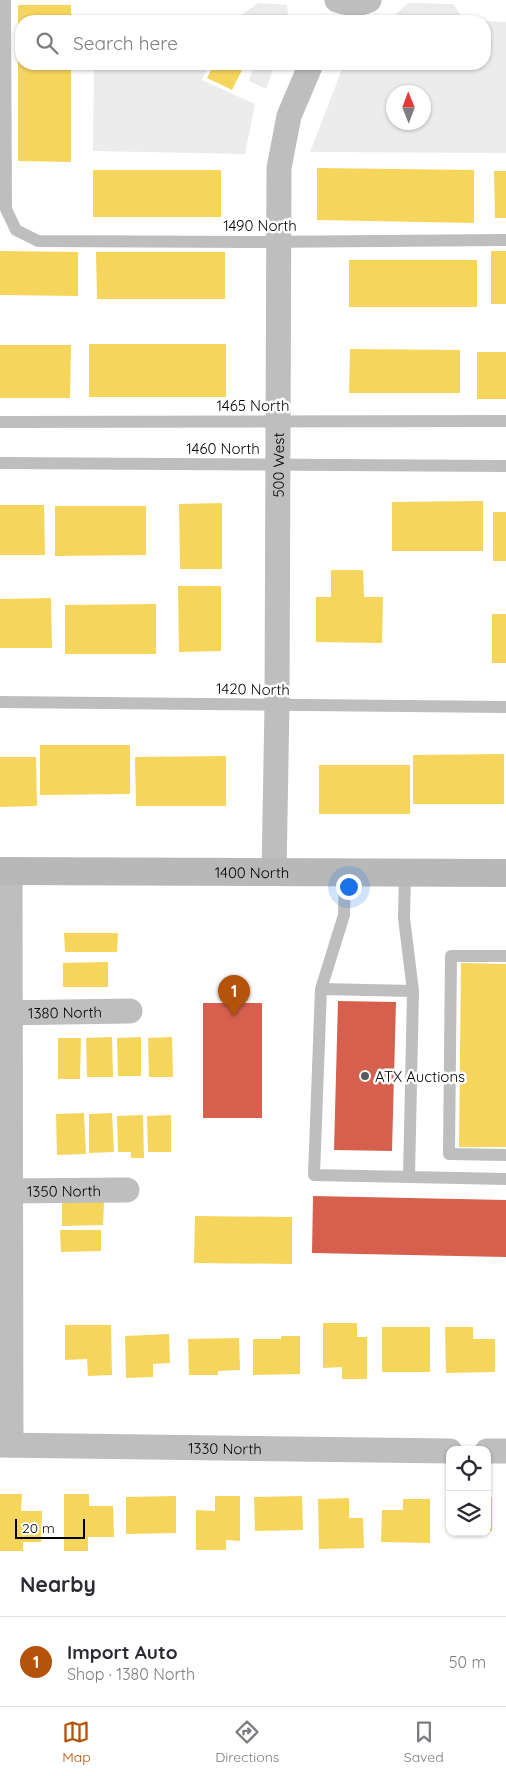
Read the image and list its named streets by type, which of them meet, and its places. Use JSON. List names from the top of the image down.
{
  "streets": {
    "main road": ["1400 North"],
    "street": [
      "500 West",
      "1380 North",
      "1350 North",
      "1330 North"
    ],
    "lane": [
      "1490 North",
      "1465 North",
      "1460 North",
      "1420 North"
    ]
  },
  "crossings": [
    ["1490 North", "500 West"],
    ["1465 North", "500 West"],
    ["1460 North", "500 West"],
    ["500 West", "1420 North"],
    ["500 West", "1400 North"]
  ],
  "places": ["ATX Auctions"],
  "scale_bar": "20 m",
  "north": "top",
  "page": {
    "search": "Search here",
    "pins": "1",
    "scale": "20 m",
    "heading": "Nearby",
    "list": [
      {
        "mark": "1",
        "name": "Import Auto",
        "note": "Shop · 1380 North",
        "value": "50 m"
      }
    ],
    "nav": ["Map", "Directions", "Saved"]
  }
}
